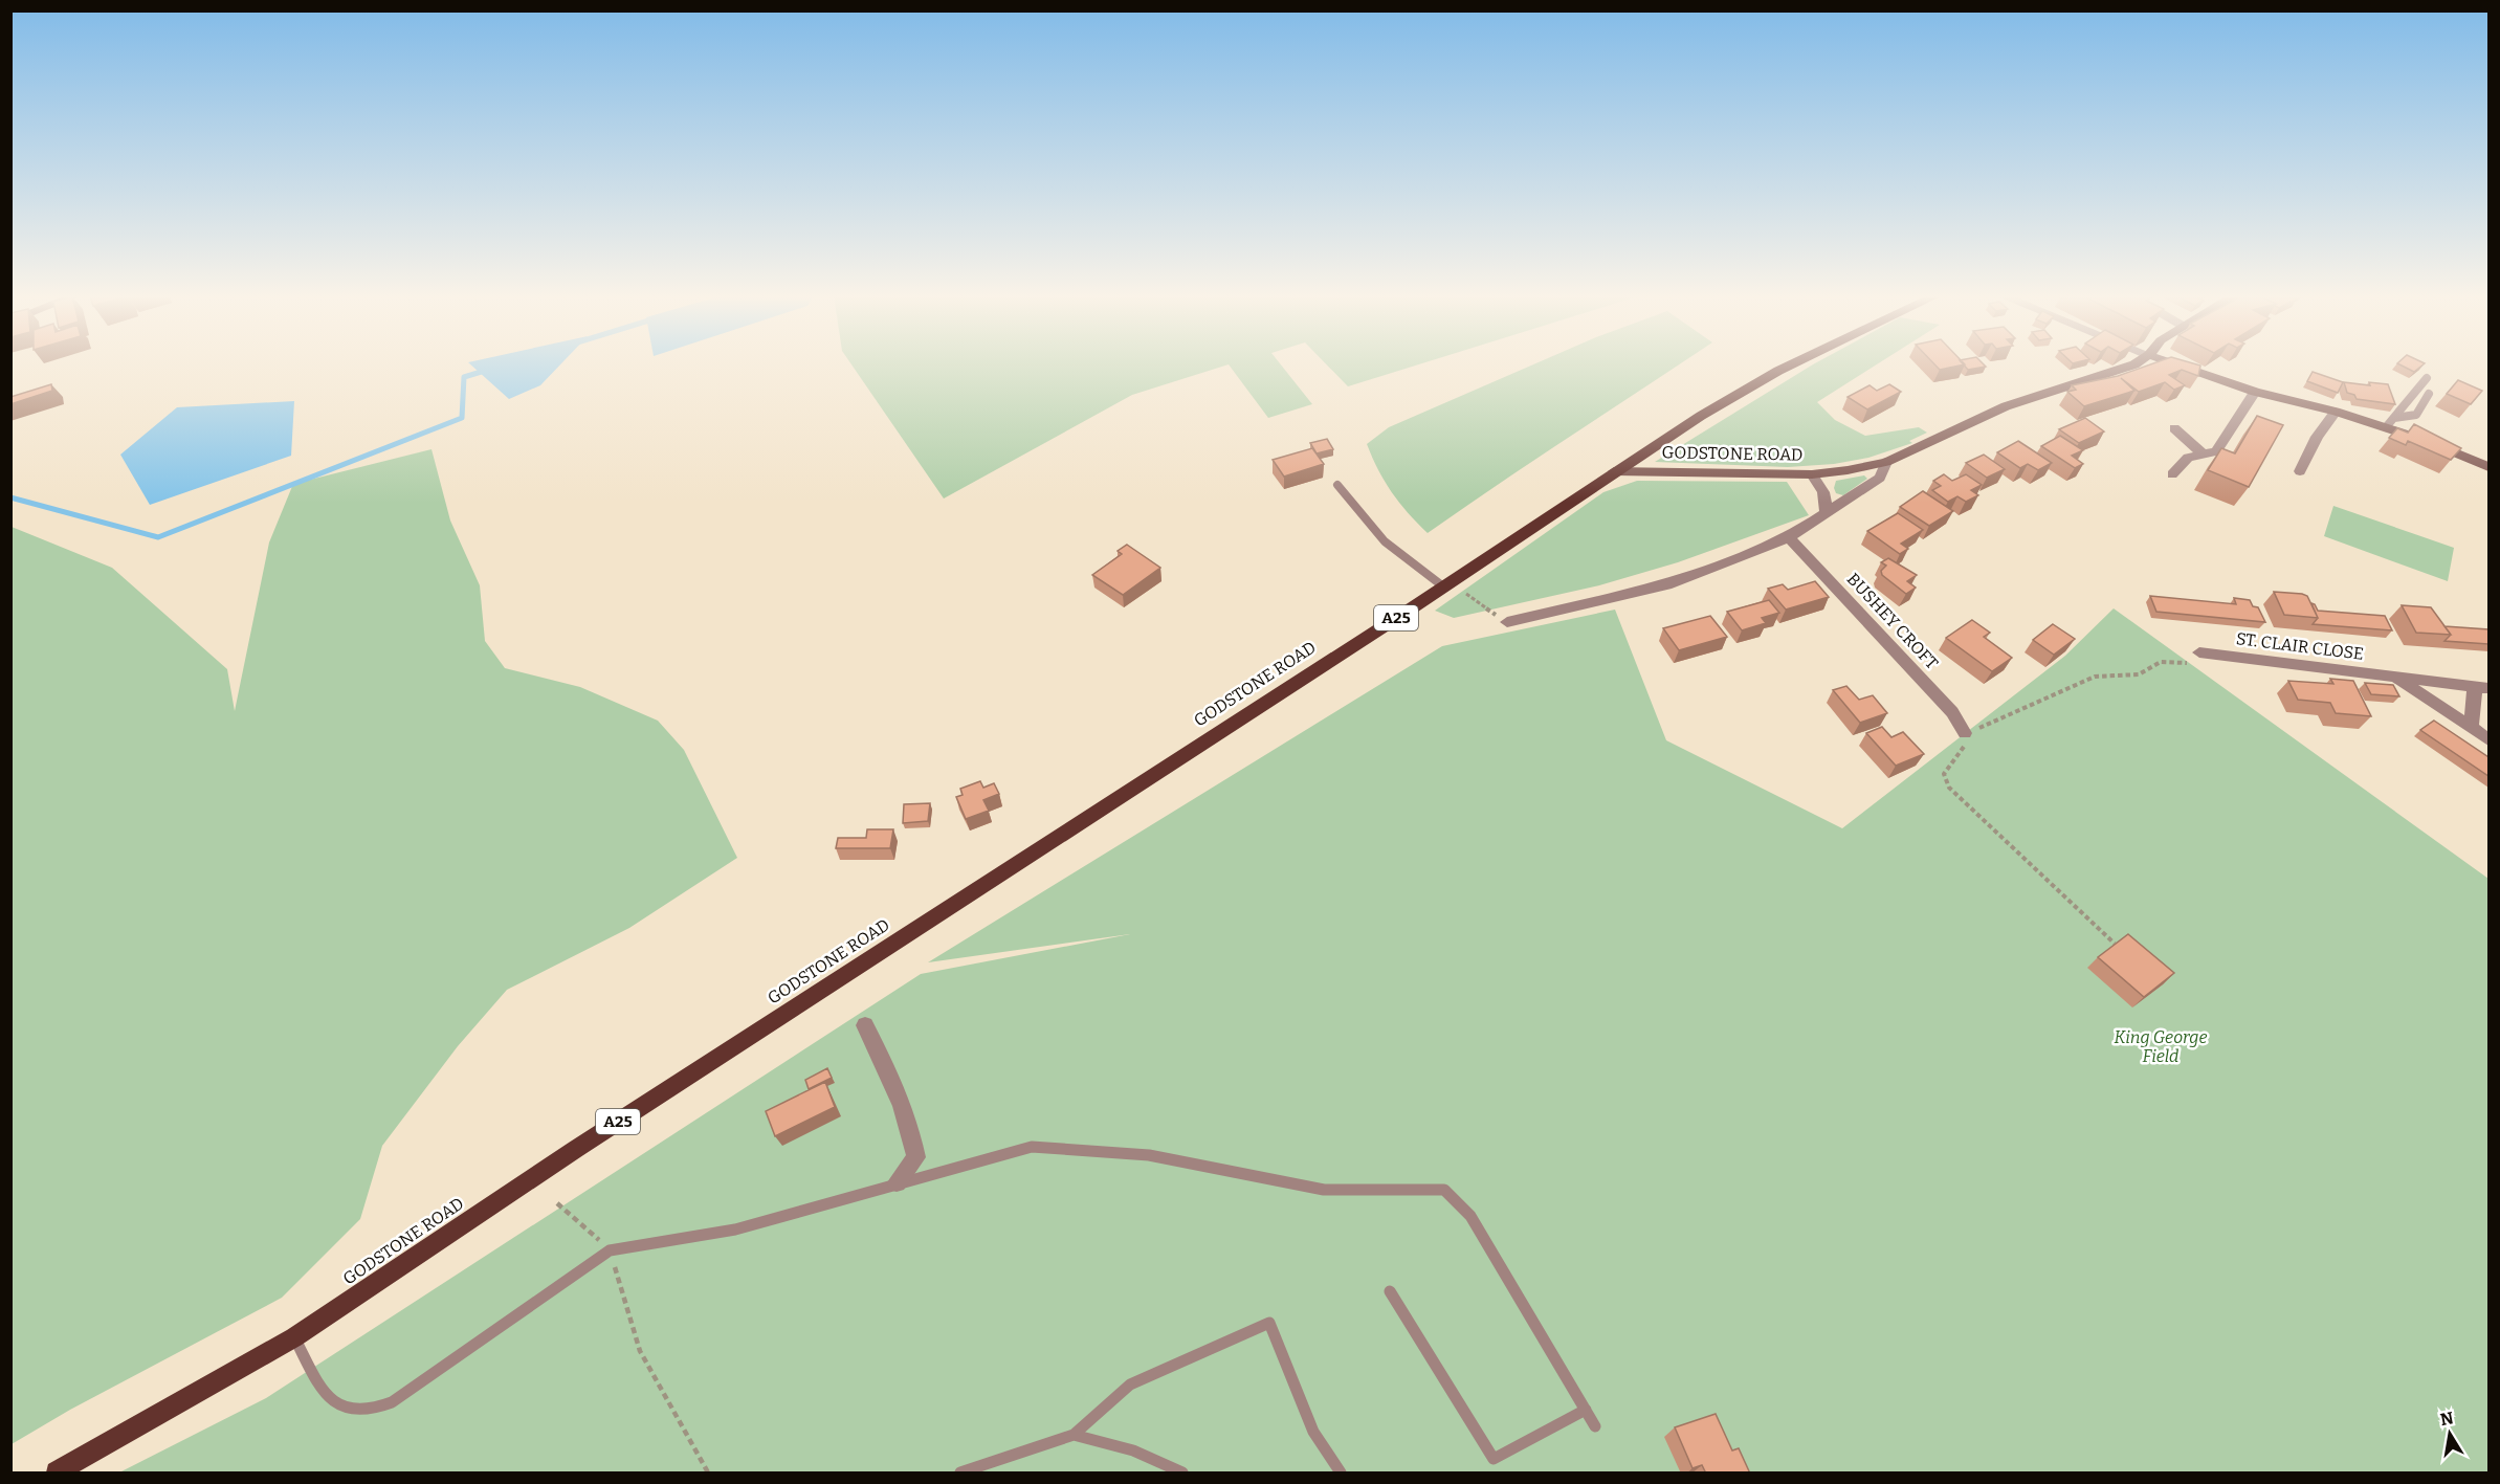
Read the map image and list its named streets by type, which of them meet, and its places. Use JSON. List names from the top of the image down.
{
  "streets": {
    "main road": ["GODSTONE ROAD", "A25"],
    "street": ["BUSHEY CROFT", "ST. CLAIR CLOSE"]
  },
  "crossings": [
    ["GODSTONE ROAD", "BUSHEY CROFT"]
  ],
  "parks": ["King George Field"],
  "north": "top"
}
